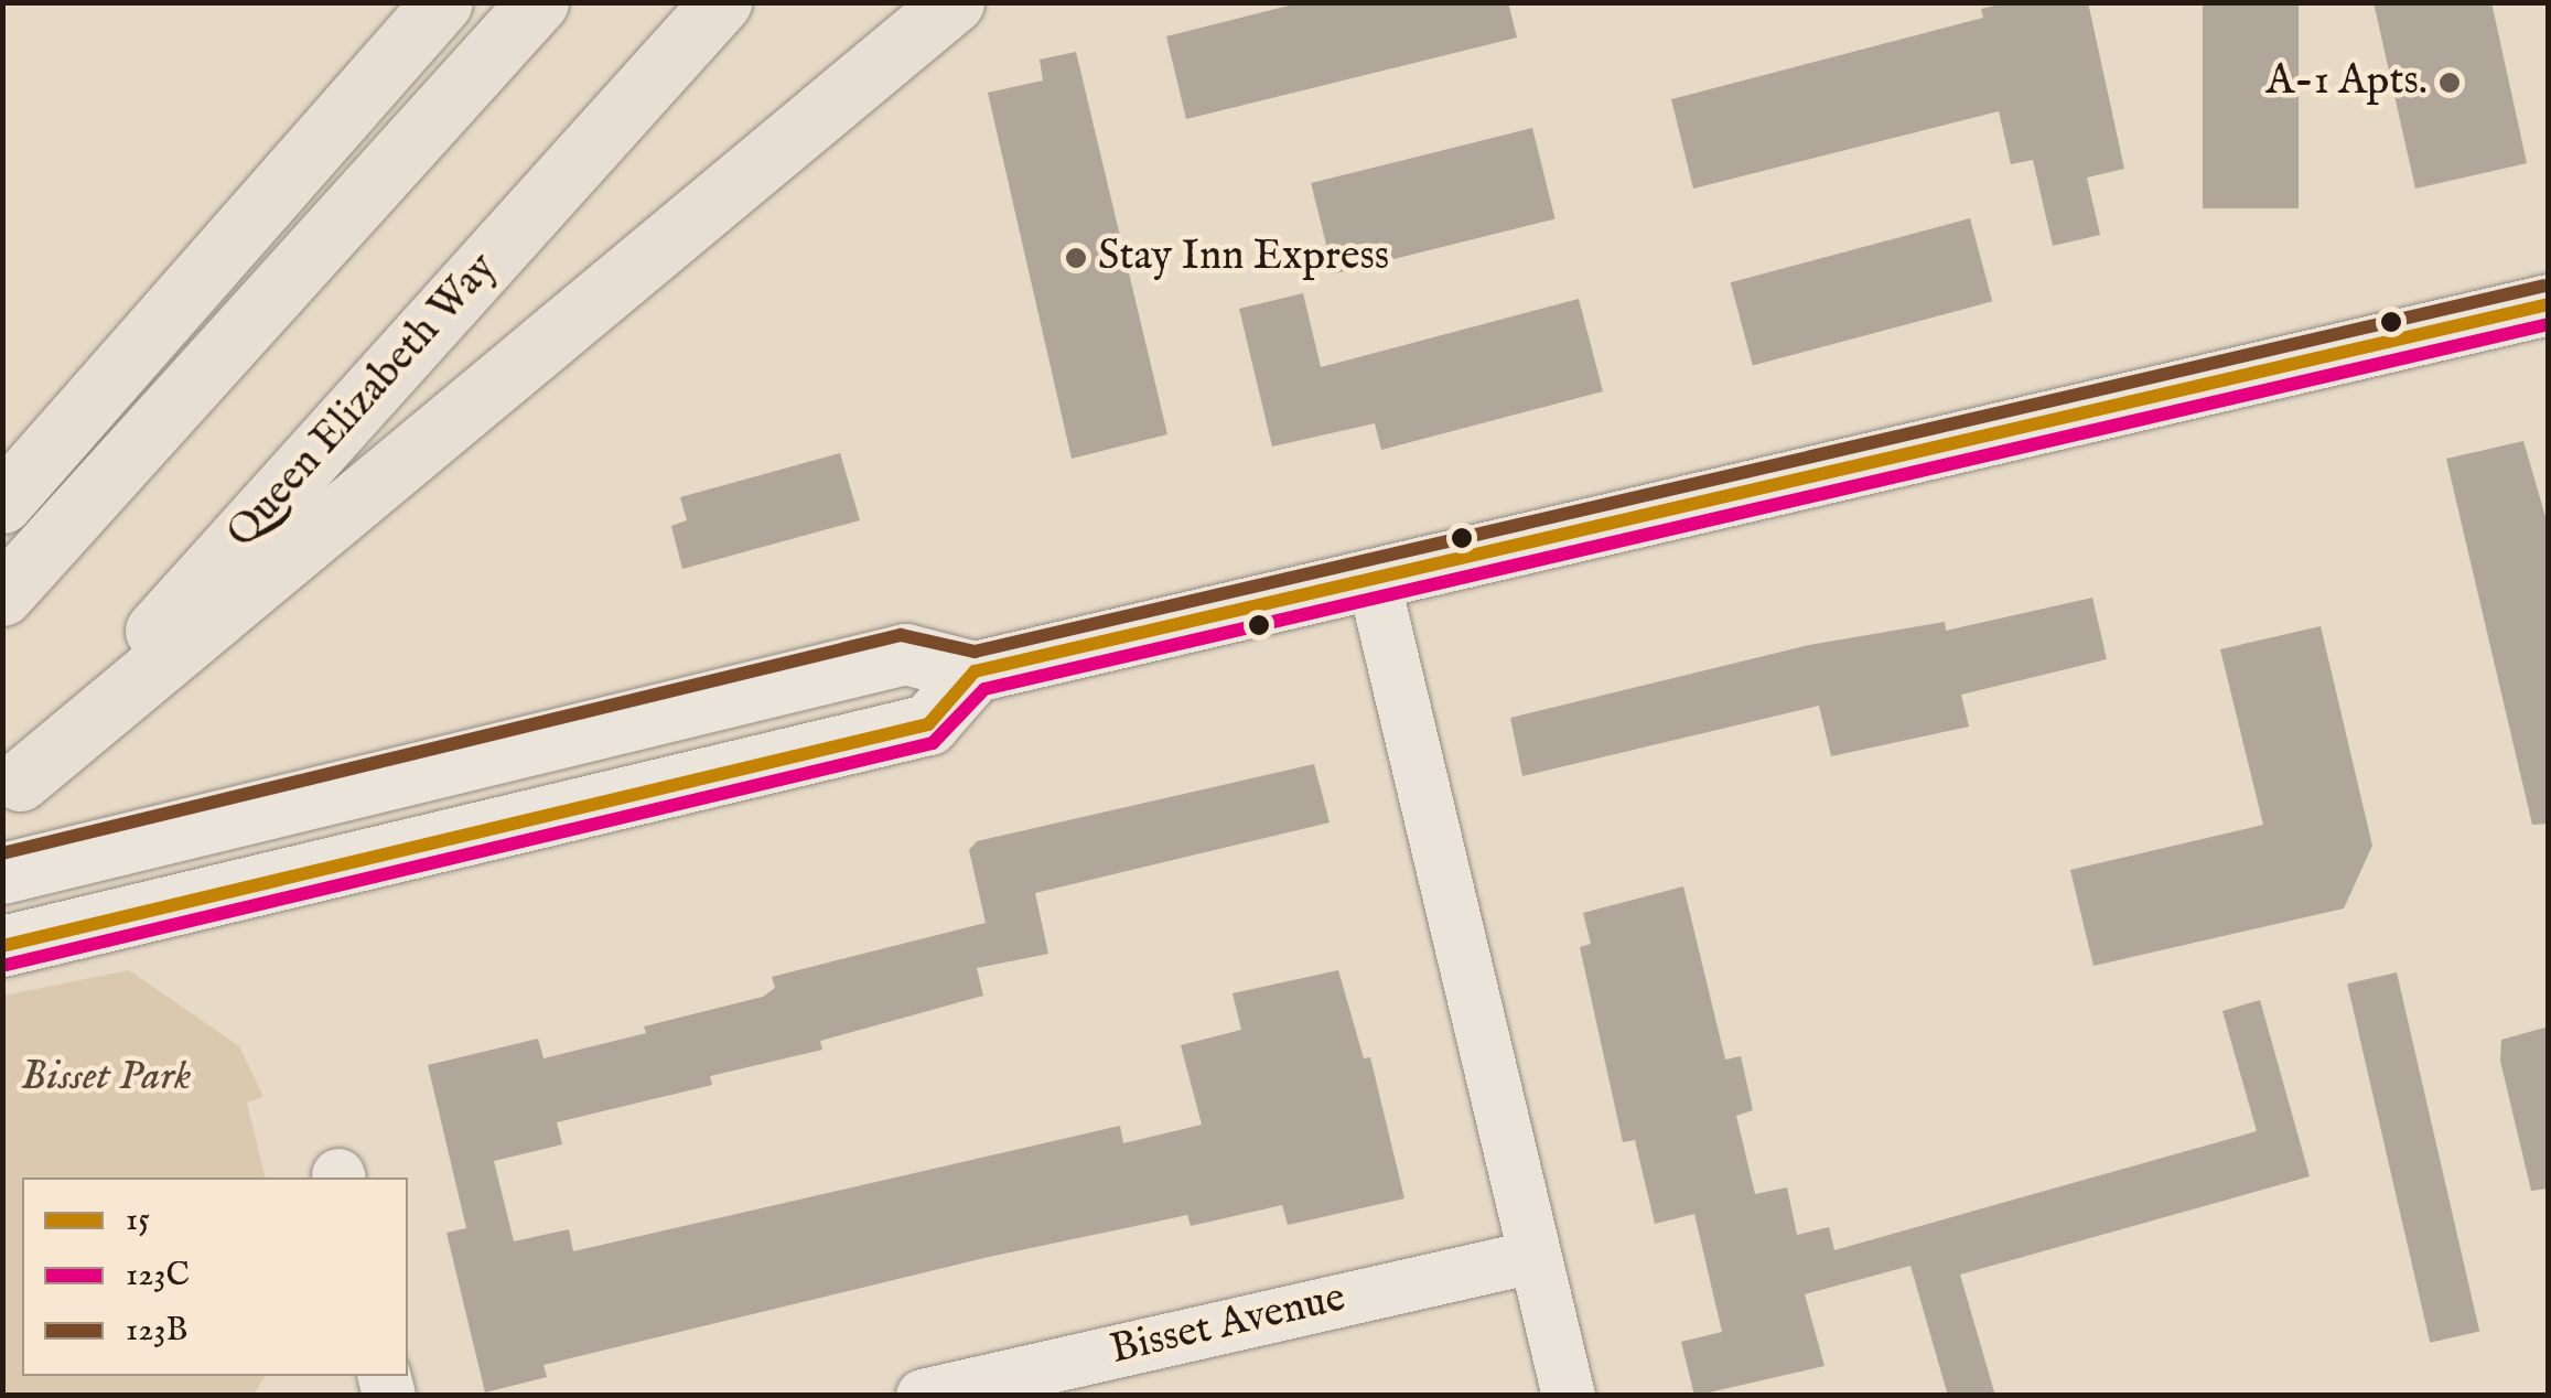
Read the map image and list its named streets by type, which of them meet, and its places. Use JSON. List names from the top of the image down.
{
  "streets": {
    "highway": ["Queen Elizabeth Way"],
    "street": ["Bisset Avenue"]
  },
  "parks": ["Bisset Park"],
  "places": ["A-1 Apts.", "Stay Inn Express"],
  "lines": ["transit line 123B", "transit line 15", "transit line 123C"],
  "legend": ["15", "123C", "123B"]
}
